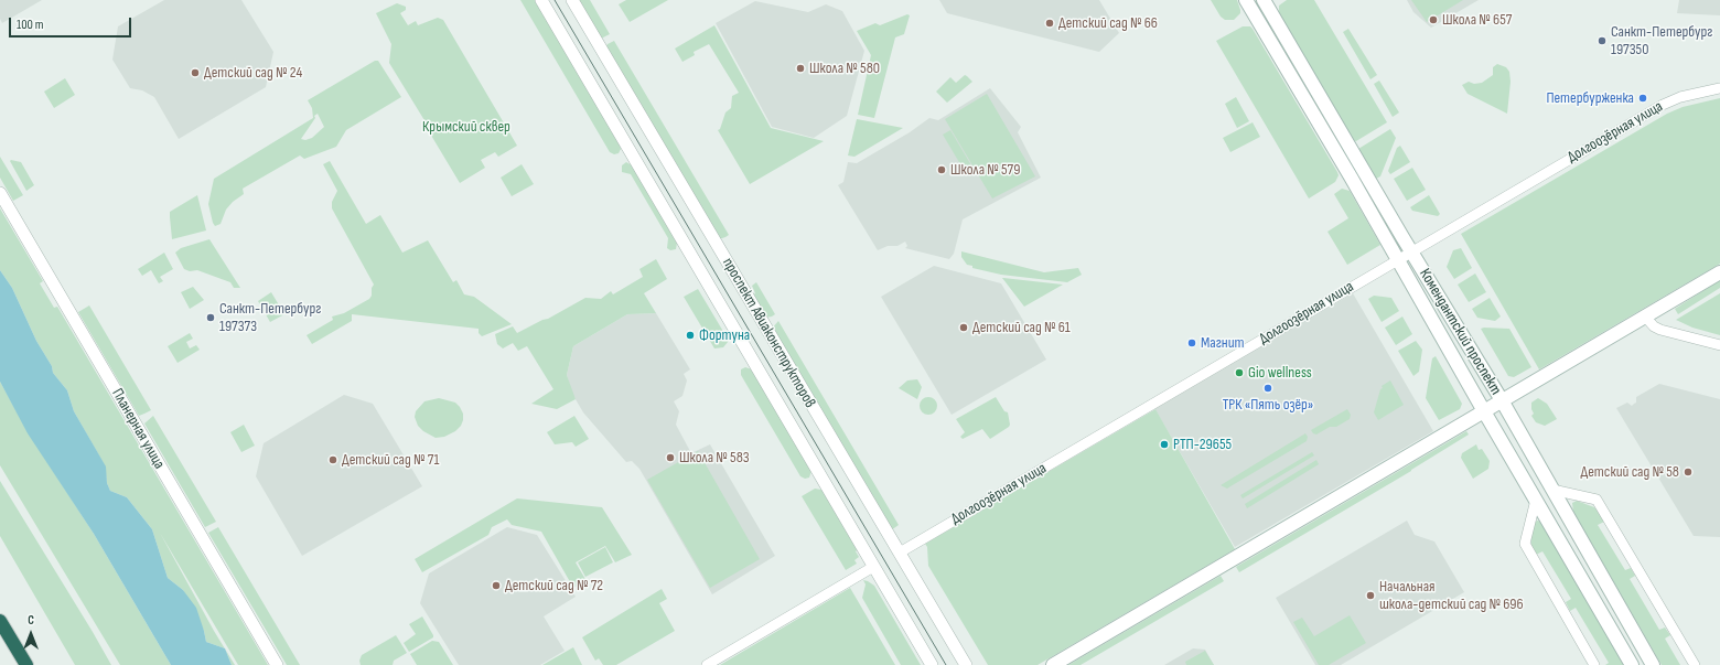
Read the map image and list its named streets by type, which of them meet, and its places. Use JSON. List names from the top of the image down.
{
  "streets": {
    "main road": ["Комендантский проспект"],
    "street": ["Долгоозёрная улица", "проспект Авиаконструкторов", "Планерная улица"]
  },
  "crossings": [
    ["Долгоозёрная улица", "Комендантский проспект"],
    ["Долгоозёрная улица", "проспект Авиаконструкторов"]
  ],
  "parks": ["Крымский сквер"],
  "places": [
    "Школа № 657",
    "Детский сад № 66",
    "Санкт-Петербург 197350",
    "Школа № 580",
    "Детский сад № 24",
    "Петербурженка",
    "Школа № 579",
    "Санкт-Петербург 197373",
    "Детский сад № 61",
    "Фортуна",
    "Магнит",
    "Gio wellness",
    "ТРК «Пять озёр»",
    "РТП-29655",
    "Школа № 583",
    "Детский сад № 71",
    "Детский сад № 58",
    "Детский сад № 72",
    "Начальная школа-детский сад № 696"
  ],
  "scale_bar": "100 m",
  "north": "top"
}
